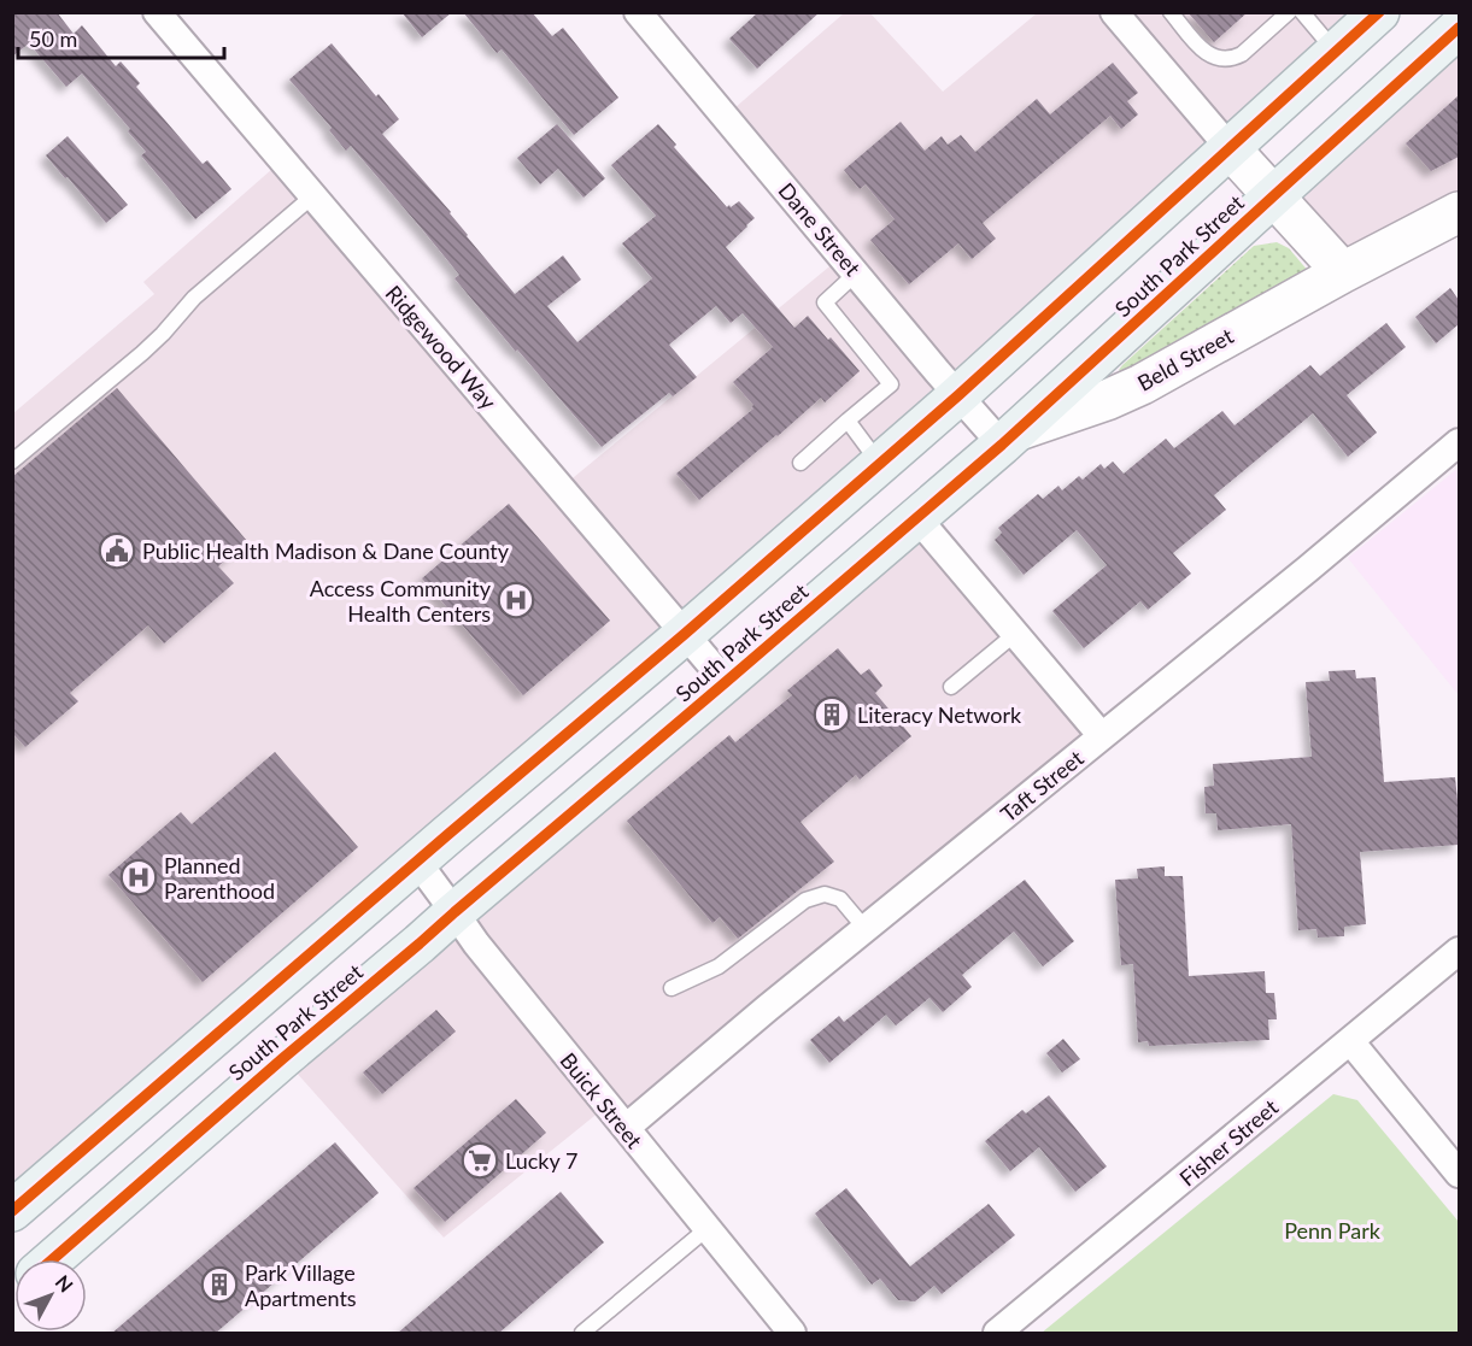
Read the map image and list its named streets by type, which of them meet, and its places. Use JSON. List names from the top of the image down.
{
  "streets": {
    "main road": ["South Park Street"],
    "street": [
      "Dane Street",
      "Ridgewood Way",
      "Beld Street",
      "Taft Street",
      "Buick Street",
      "Fisher Street"
    ]
  },
  "crossings": [
    ["Dane Street", "South Park Street"],
    ["Dane Street", "Beld Street"],
    ["South Park Street", "Ridgewood Way"],
    ["South Park Street", "Beld Street"],
    ["South Park Street", "Buick Street"],
    ["Taft Street", "Buick Street"]
  ],
  "parks": ["Penn Park"],
  "places": {
    "public building": ["Public Health Madison & Dane County"],
    "hospital": ["Access Community Health Centers", "Planned Parenthood"],
    "building": ["Literacy Network", "Park Village Apartments"],
    "supermarket": ["Lucky 7"]
  },
  "scale_bar": "50 m",
  "north": "top right"
}
